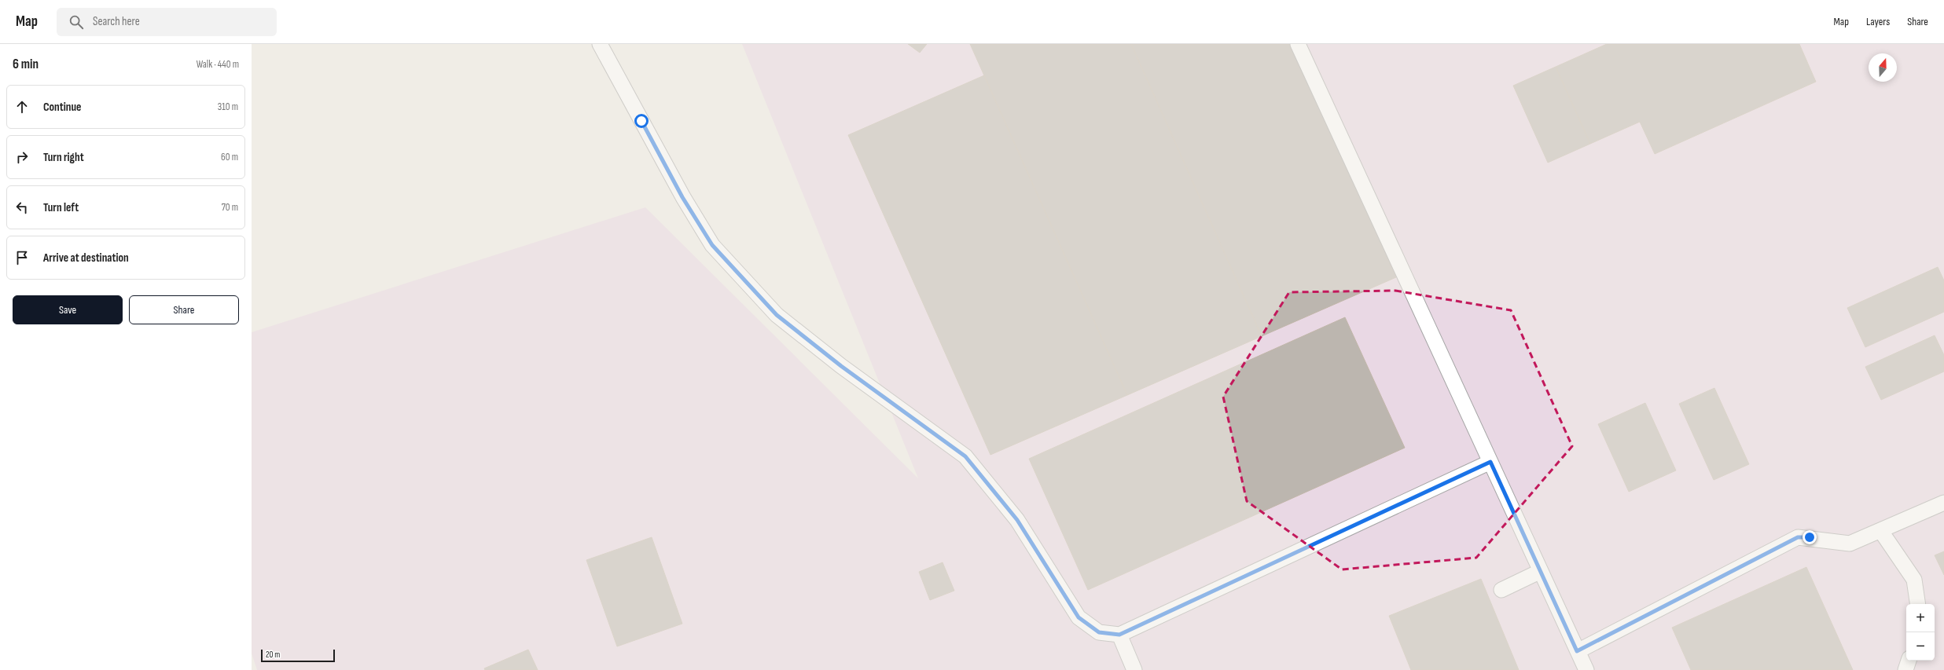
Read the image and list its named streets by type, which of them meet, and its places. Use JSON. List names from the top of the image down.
{
  "scale_bar": "20 m",
  "north": "top",
  "page": {
    "header": "Map",
    "search": "Search here",
    "nav": ["Map", "Layers", "Share"],
    "heading": ["6 min", "Walk · 440 m"],
    "list": [
      ["Continue", "310 m"],
      ["Turn right", "60 m"],
      ["Turn left", "70 m"],
      "Arrive at destination"
    ],
    "buttons": ["Save", "Share"],
    "map_buttons": ["+", "−"],
    "scale": "20 m"
  }
}
